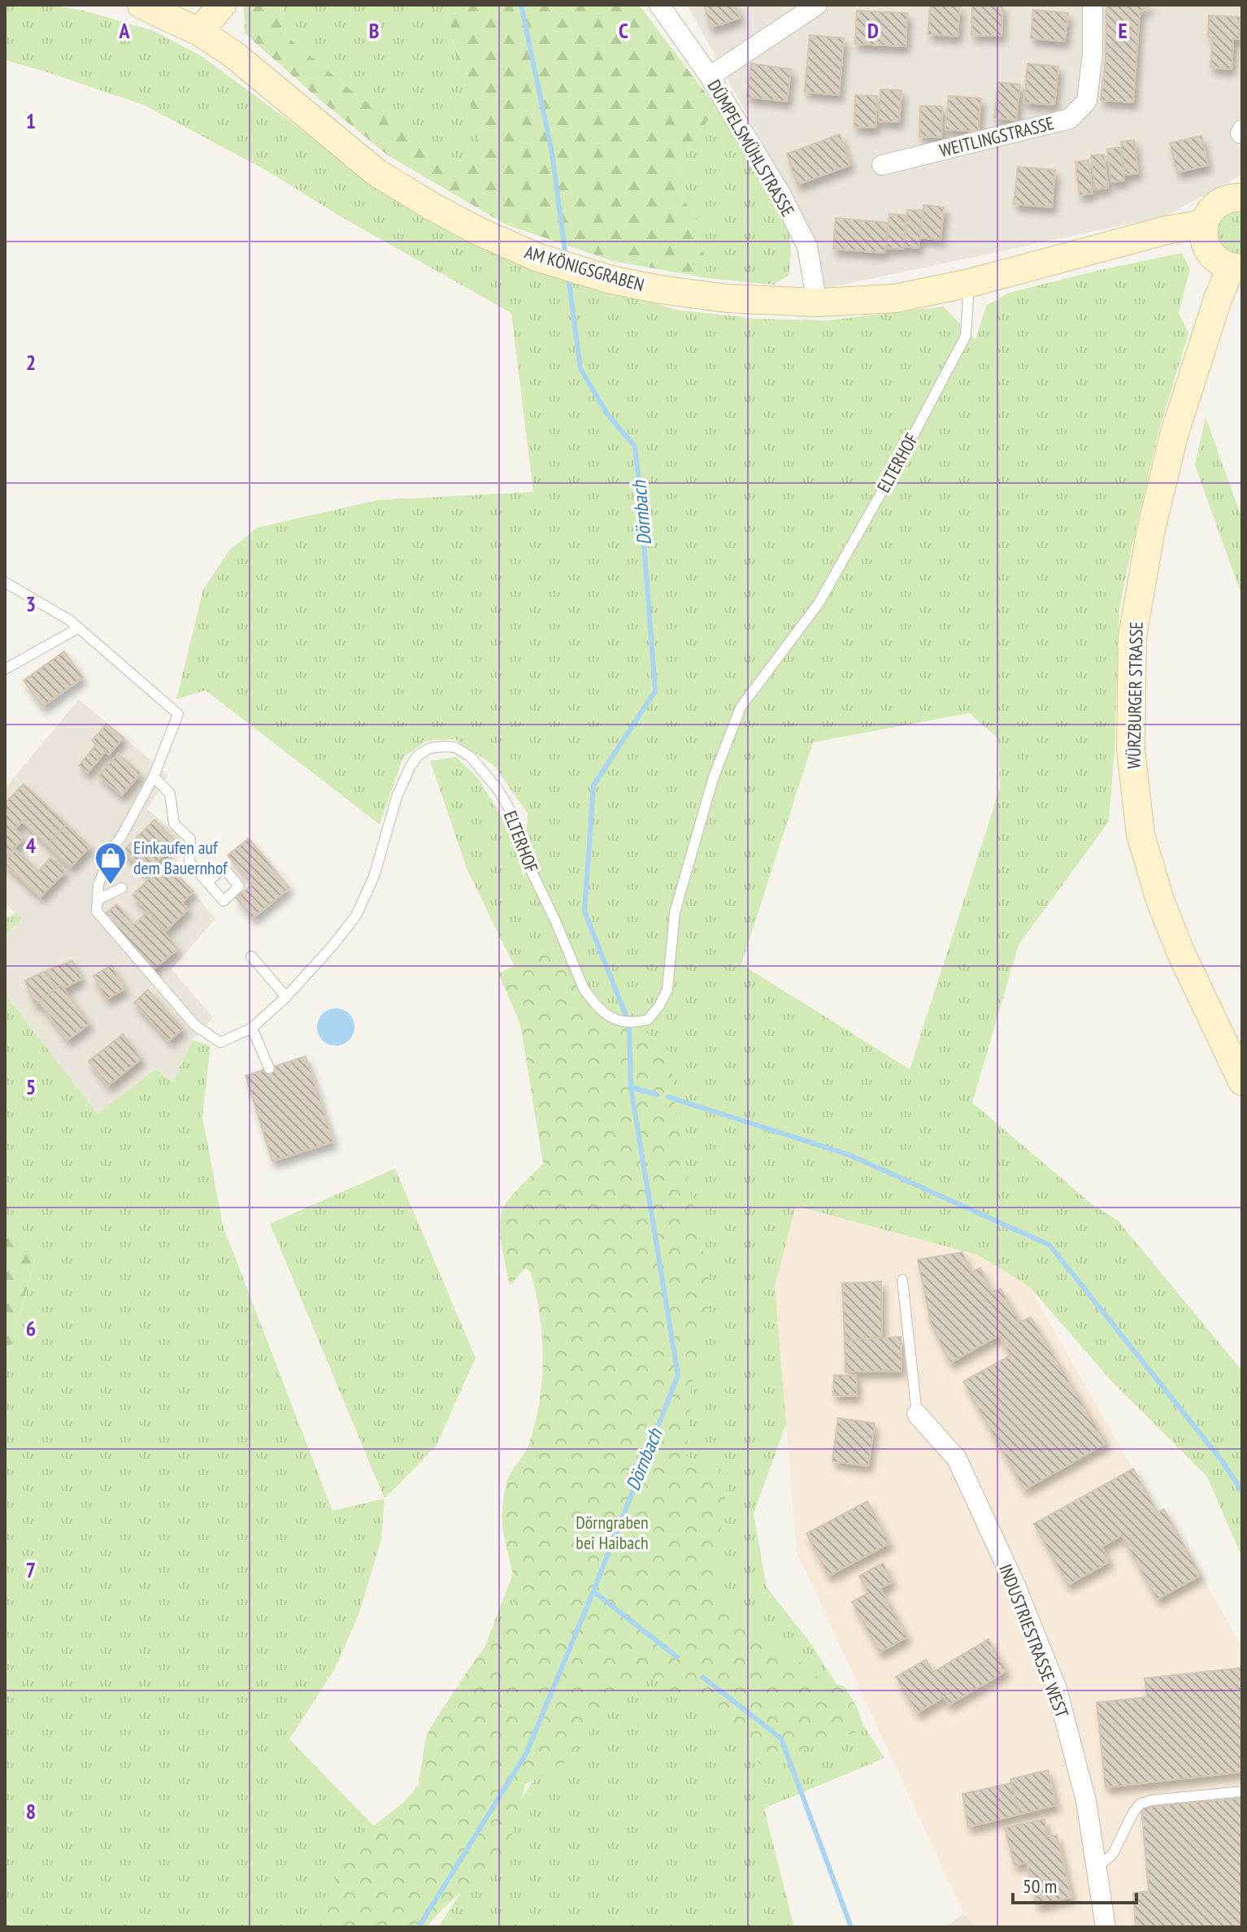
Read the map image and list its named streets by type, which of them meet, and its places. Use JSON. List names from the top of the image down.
{
  "streets": {
    "street": [
      "WEITLINGSTRASSE",
      "DÜMPELSMÜHLSTRASSE",
      "AM KÖNIGSGRABEN",
      "WÜRZBURGER STRASSE",
      "INDUSTRIESTRASSE WEST"
    ],
    "lane": ["ELTERHOF"]
  },
  "crossings": [
    ["DÜMPELSMÜHLSTRASSE", "AM KÖNIGSGRABEN"],
    ["AM KÖNIGSGRABEN", "ELTERHOF"]
  ],
  "water": ["Dörnbach"],
  "parks": ["Dörngraben bei Haibach"],
  "places": {
    "shop": ["Einkaufen auf dem Bauernhof"]
  },
  "scale_bar": "50 m",
  "grid": {
    "columns": [
      "A",
      "B",
      "C",
      "D",
      "E"
    ],
    "rows": [
      "1",
      "2",
      "3",
      "4",
      "5",
      "6",
      "7",
      "8"
    ]
  }
}
